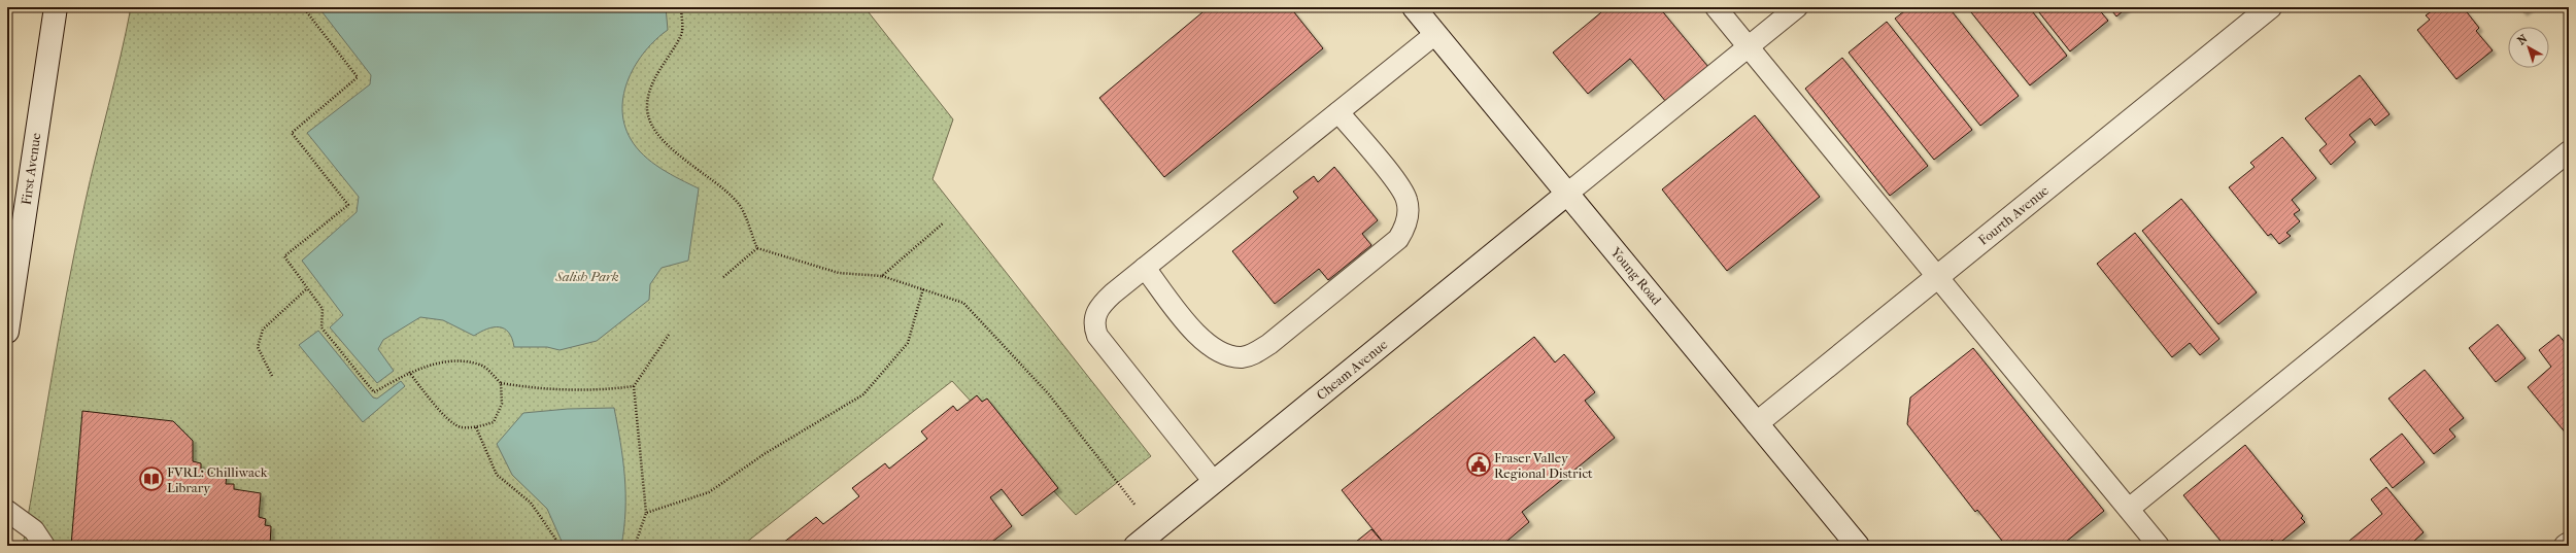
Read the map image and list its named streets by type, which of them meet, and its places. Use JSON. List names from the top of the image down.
{
  "streets": {
    "street": [
      "First Avenue",
      "Fourth Avenue",
      "Young Road",
      "Cheam Avenue"
    ]
  },
  "crossings": [
    ["Fourth Avenue", "Young Road"],
    ["Young Road", "Cheam Avenue"]
  ],
  "parks": ["Salish Park"],
  "places": {
    "public building": ["Fraser Valley Regional District"],
    "library": ["FVRL: Chilliwack Library"]
  },
  "north": "top left"
}
